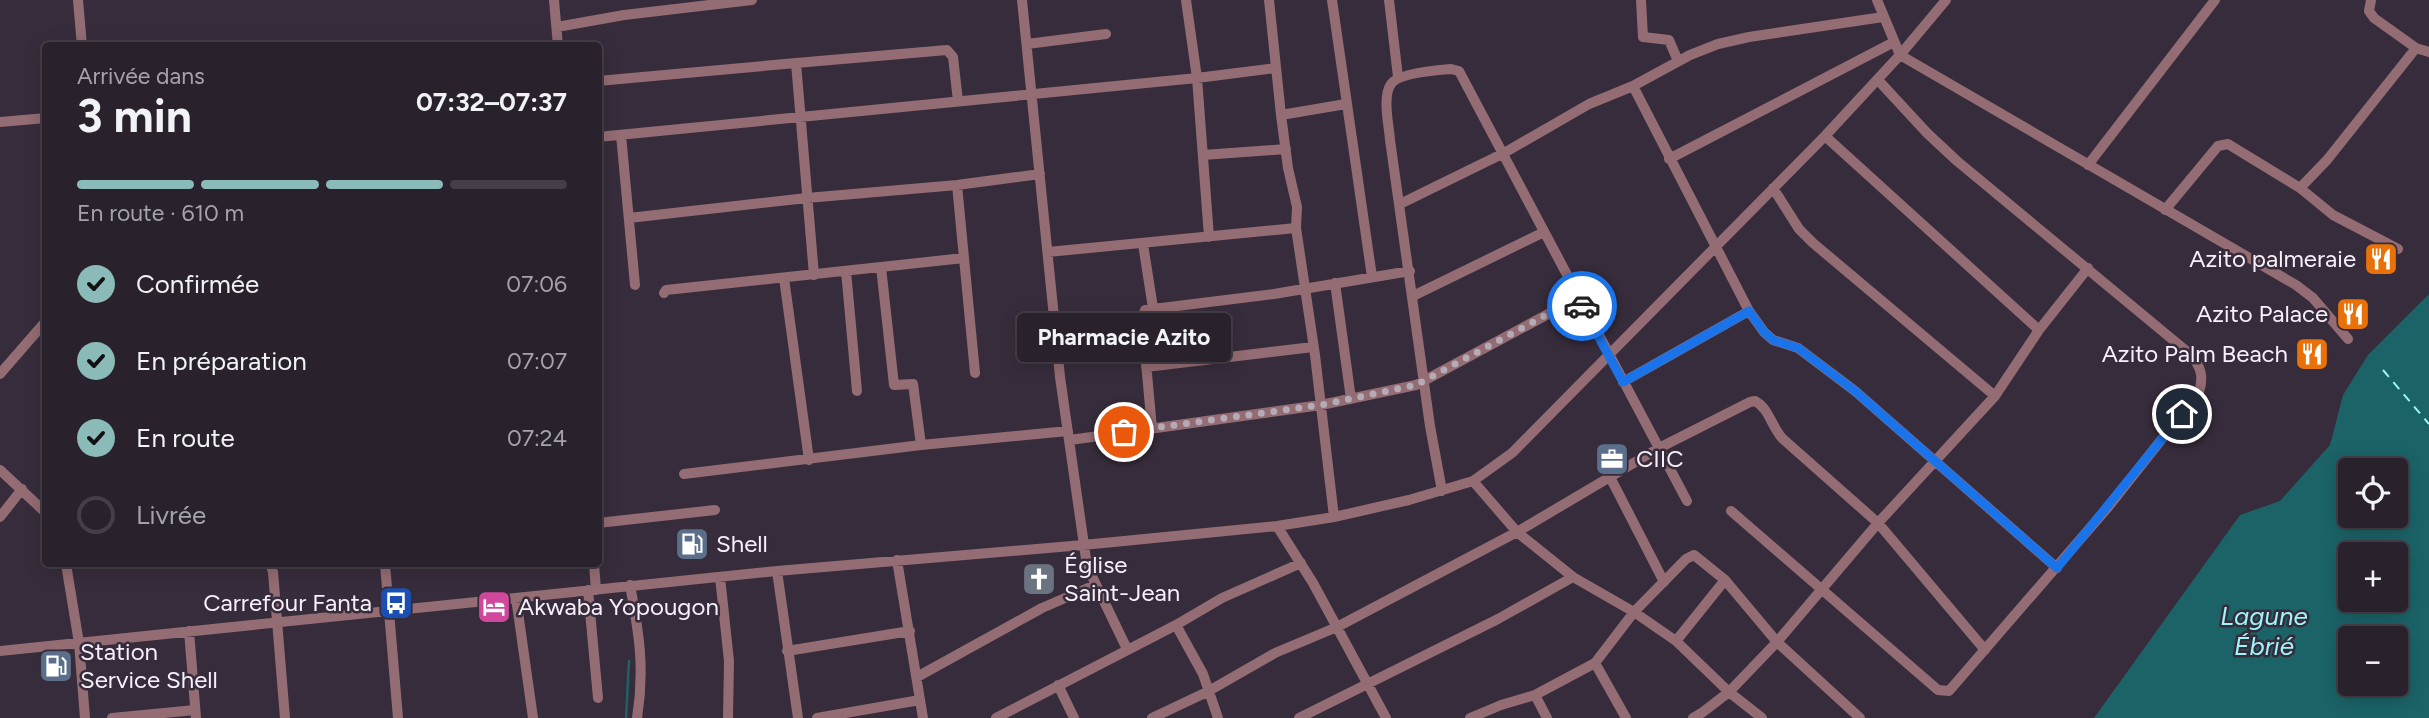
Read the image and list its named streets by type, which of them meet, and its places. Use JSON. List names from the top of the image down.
{
  "water": ["Lagune Ébrié"],
  "places": {
    "restaurant": ["Azito palmeraie", "Azito Palace", "Azito Palm Beach"],
    "other": ["Pharmacie Azito"],
    "office": ["CIIC"],
    "fuel station": ["Shell", "Station Service Shell"],
    "church": ["Église Saint-Jean"],
    "bus stop": ["Carrefour Fanta"],
    "hotel": ["Akwaba Yopougon"]
  },
  "page": {
    "heading": ["3 min", "Arrivée dans", "07:32–07:37"],
    "bar": "En route · 610 m",
    "list": [
      ["Confirmée", "07:06"],
      ["En préparation", "07:07"],
      ["En route", "07:24"],
      "Livrée"
    ],
    "bubble": "Pharmacie Azito",
    "map_buttons": ["+", "−"]
  }
}
